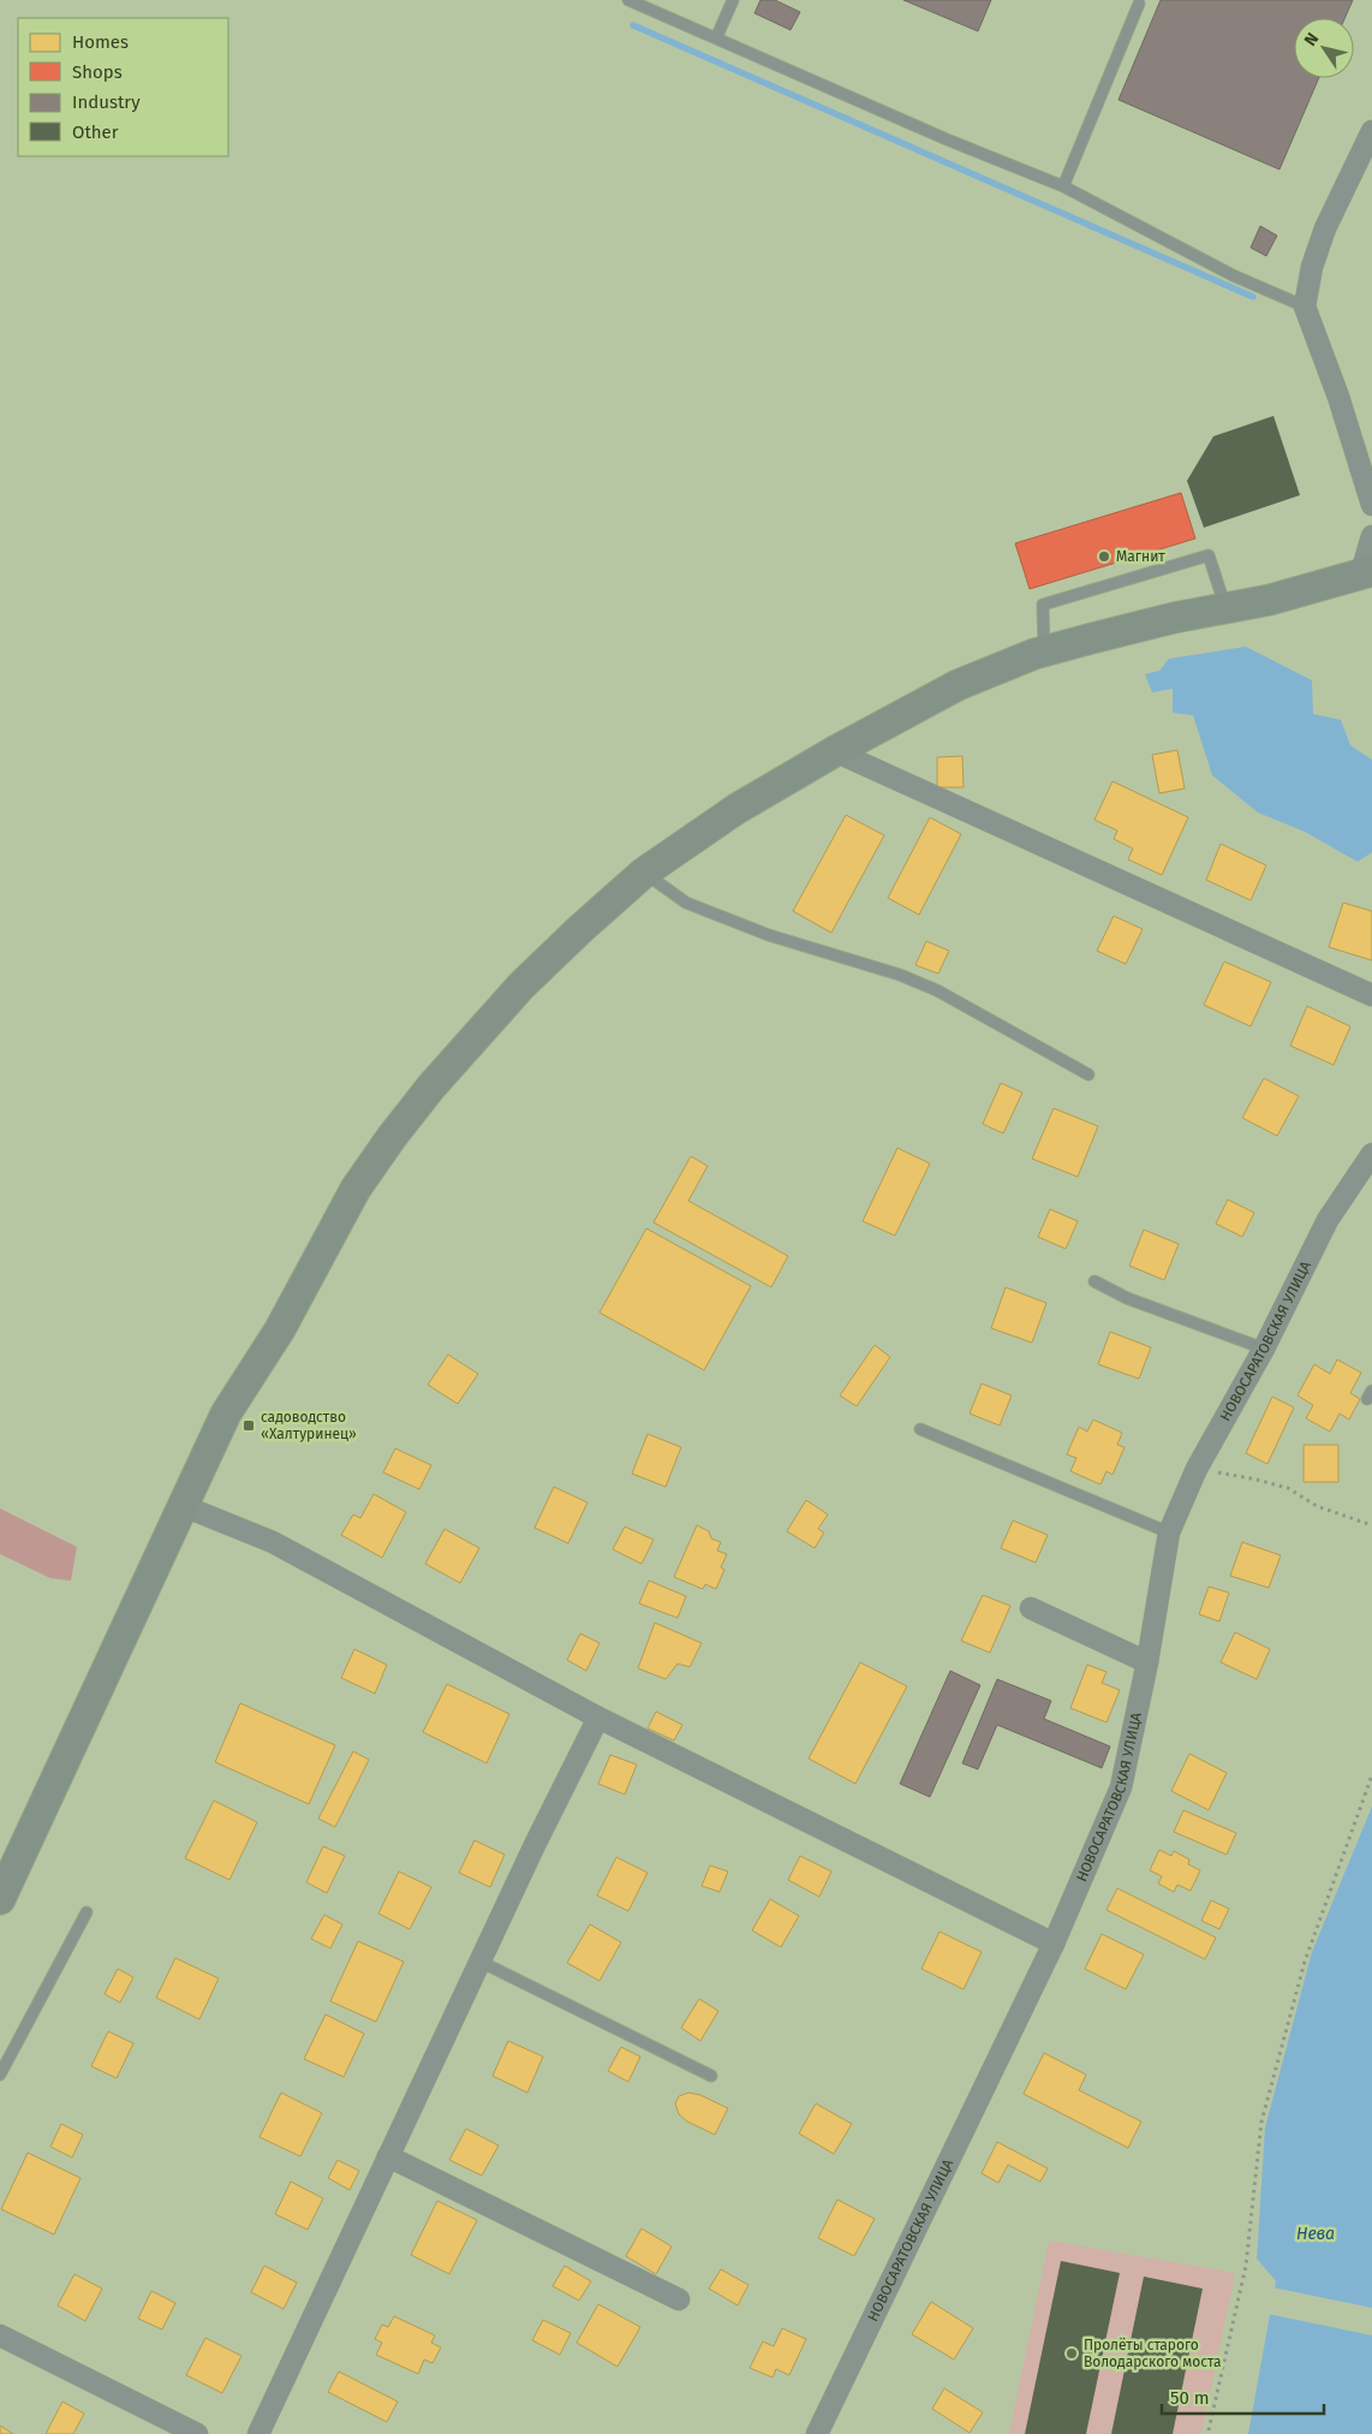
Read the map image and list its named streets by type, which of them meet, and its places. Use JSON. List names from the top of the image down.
{
  "streets": {
    "street": ["НОВОСАРАТОВСКАЯ УЛИЦА"]
  },
  "water": ["Нева"],
  "places": {
    "other": ["Магнит", "Пролёты старого Володарского моста"],
    "transit": ["садоводство «Халтуринец»"]
  },
  "legend": [
    "Homes",
    "Shops",
    "Industry",
    "Other"
  ],
  "scale_bar": "50 m",
  "north": "top left"
}
